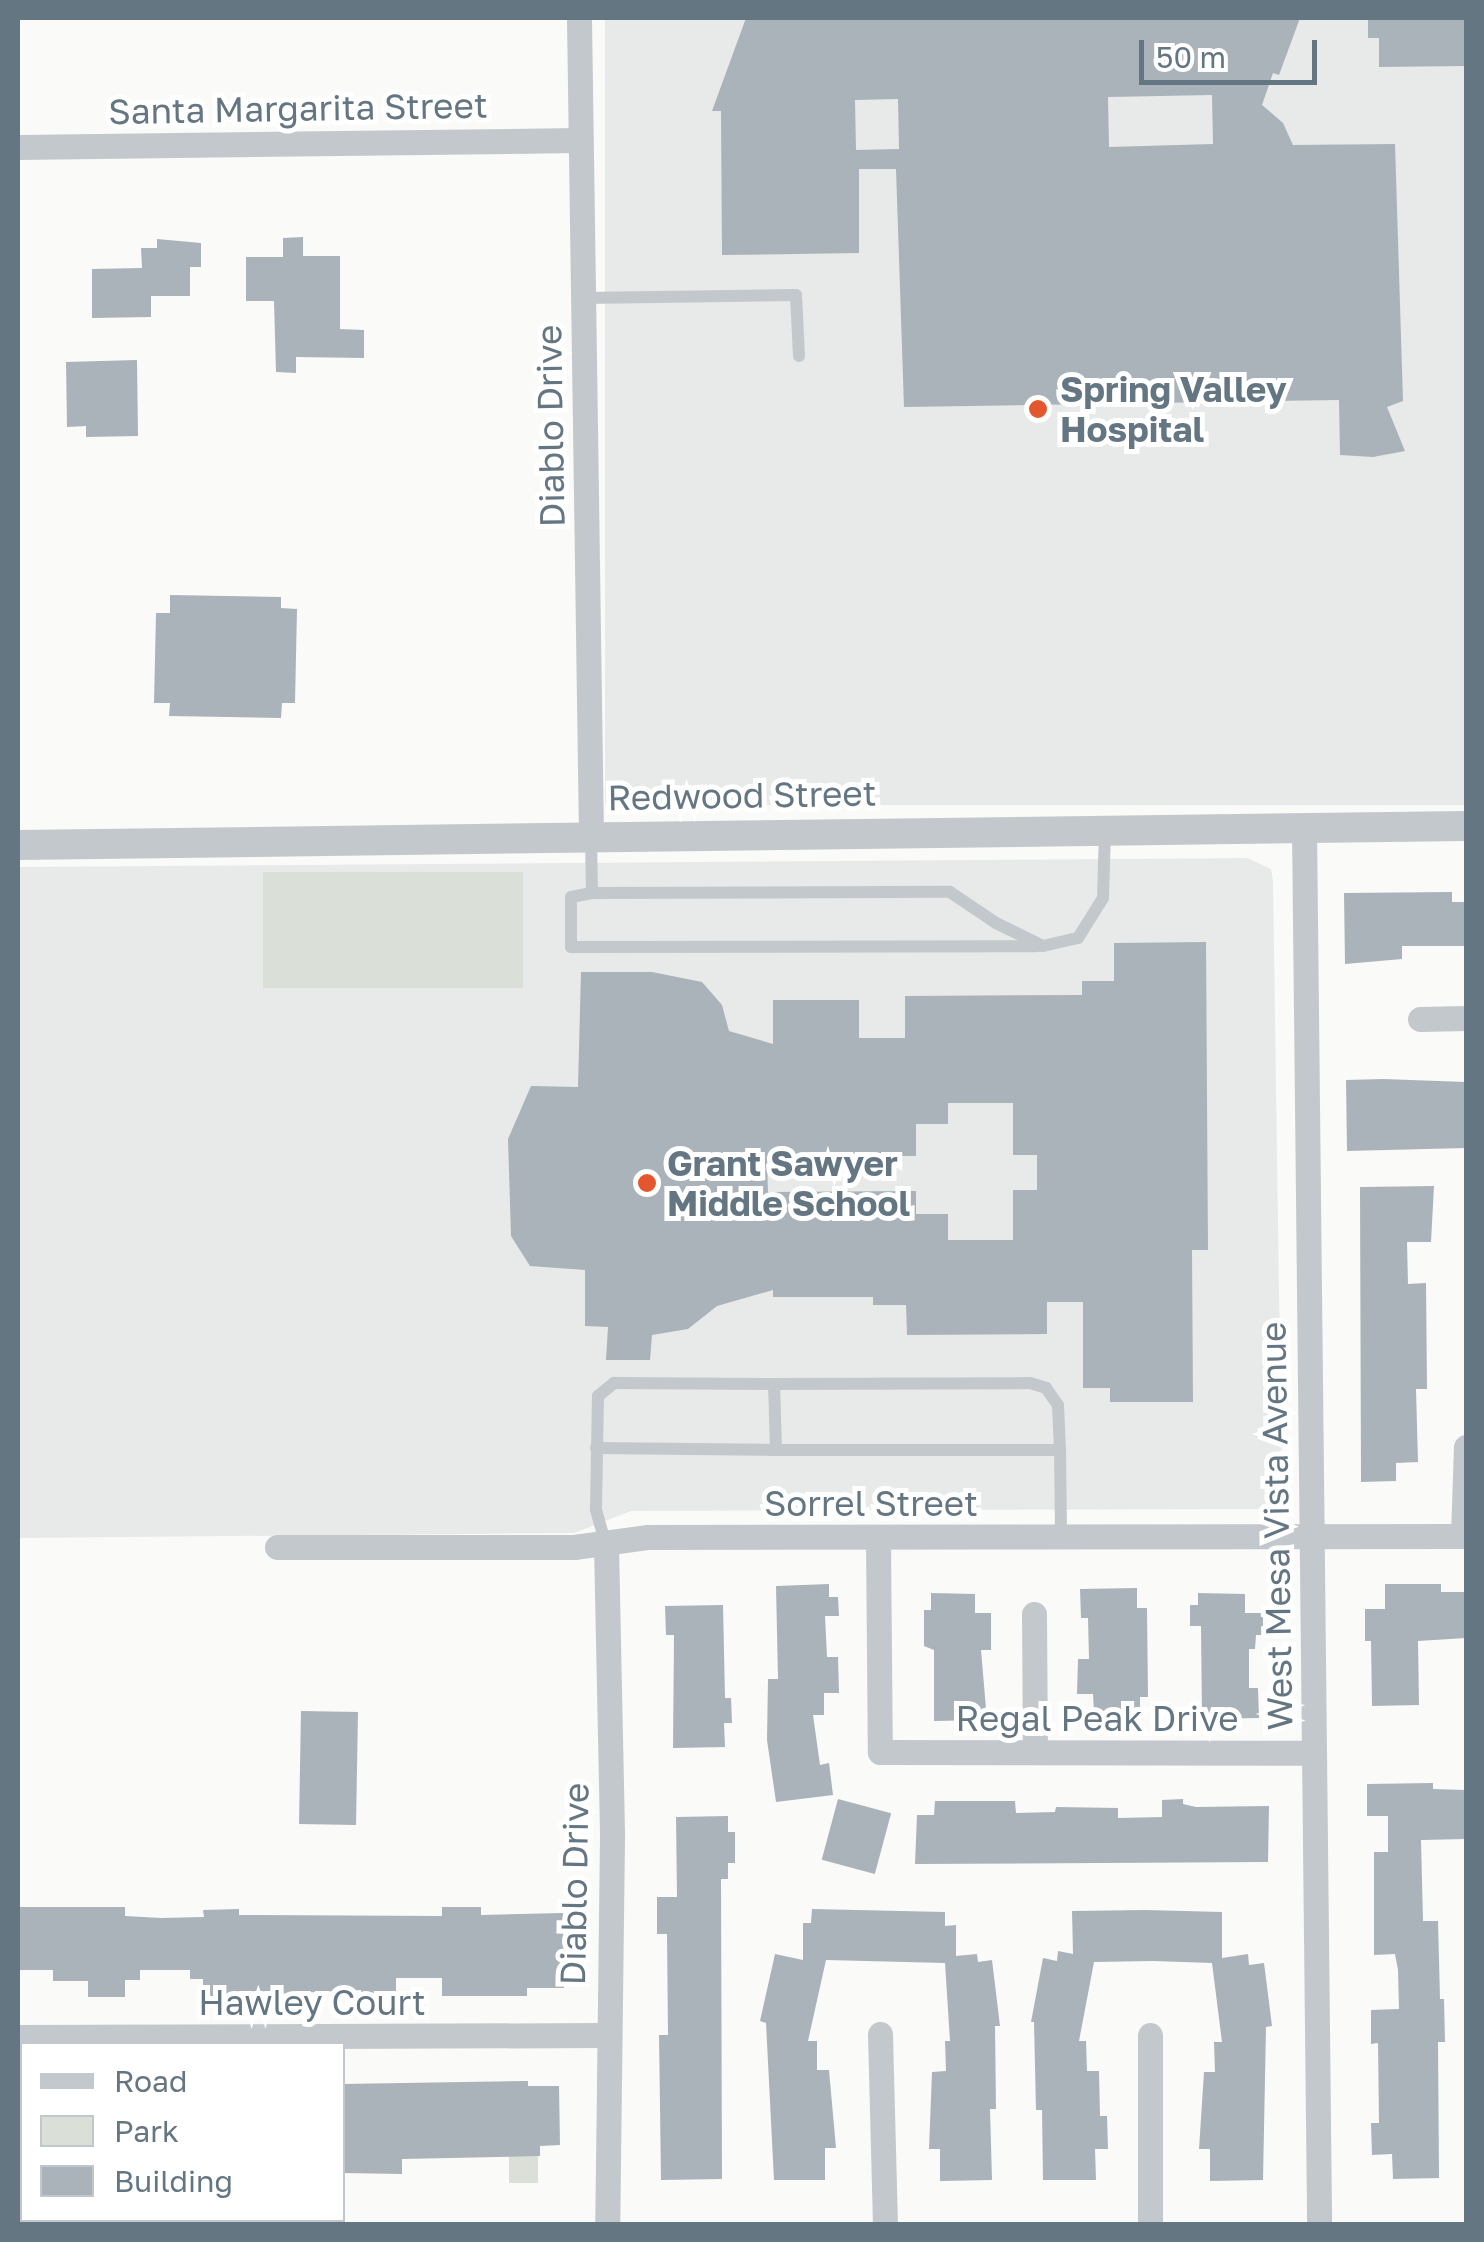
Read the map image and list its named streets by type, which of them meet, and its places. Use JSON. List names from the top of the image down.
{
  "streets": {
    "street": [
      "Santa Margarita Street",
      "Diablo Drive",
      "Redwood Street",
      "Sorrel Street",
      "West Mesa Vista Avenue",
      "Regal Peak Drive",
      "Hawley Court"
    ]
  },
  "crossings": [
    ["Santa Margarita Street", "Diablo Drive"],
    ["Diablo Drive", "Redwood Street"],
    ["Diablo Drive", "Sorrel Street"],
    ["Diablo Drive", "Hawley Court"],
    ["Redwood Street", "West Mesa Vista Avenue"],
    ["Sorrel Street", "West Mesa Vista Avenue"],
    ["Sorrel Street", "Regal Peak Drive"],
    ["West Mesa Vista Avenue", "Regal Peak Drive"]
  ],
  "places": ["Spring Valley Hospital", "Grant Sawyer Middle School"],
  "legend": ["Road", "Park", "Building"],
  "scale_bar": "50 m"
}
